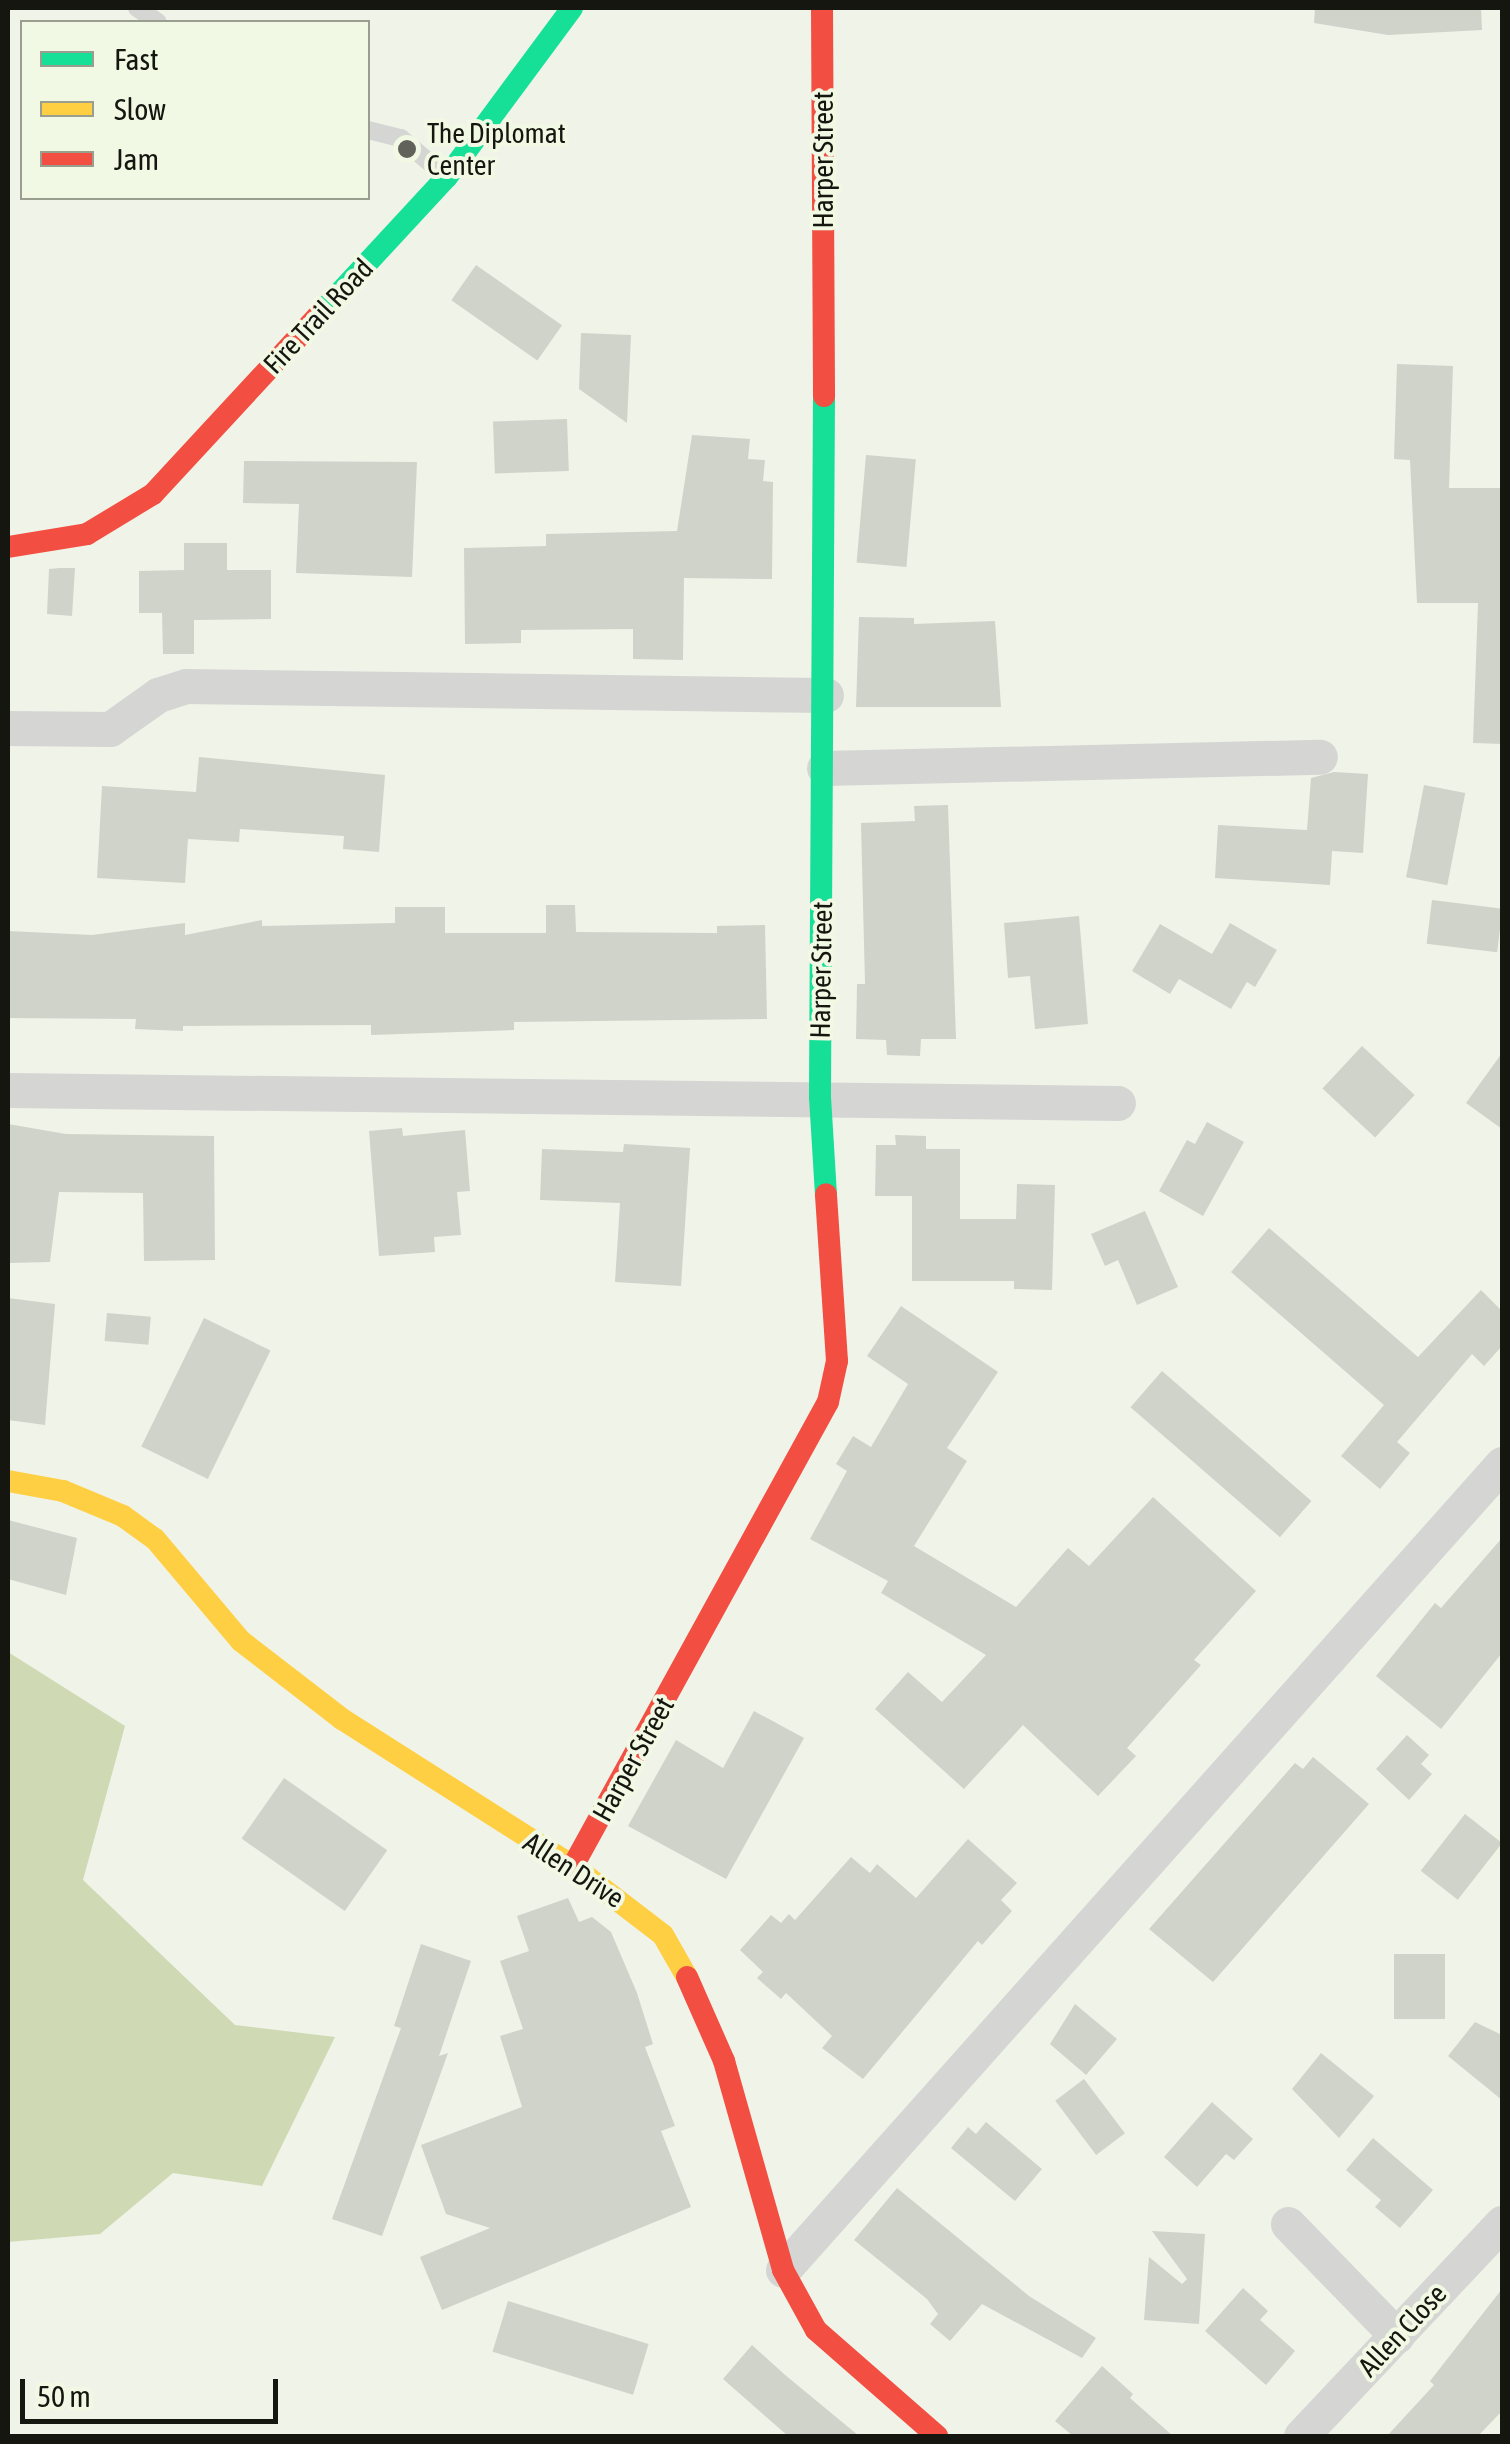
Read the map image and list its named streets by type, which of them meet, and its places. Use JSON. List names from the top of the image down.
{
  "streets": {
    "street": [
      "Harper Street",
      "Fire Trail Road",
      "Allen Drive",
      "Allen Close"
    ]
  },
  "crossings": [
    ["Harper Street", "Allen Drive"]
  ],
  "places": ["The Diplomat Center"],
  "legend": ["Fast", "Slow", "Jam"],
  "scale_bar": "50 m"
}
